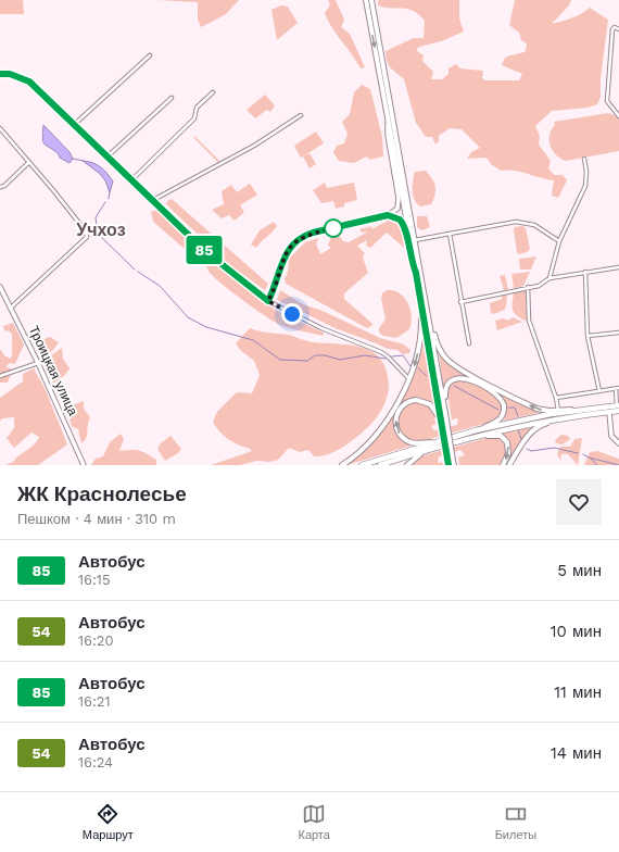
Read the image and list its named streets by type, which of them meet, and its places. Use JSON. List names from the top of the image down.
{
  "streets": {
    "street": ["Троицкая улица"]
  },
  "districts": ["Учхоз"],
  "lines": ["bus line 85"],
  "page": {
    "on_map": "85",
    "heading": ["ЖК Краснолесье", "Пешком · 4 мин · 310 m"],
    "list": [
      {
        "mark": "85",
        "name": "Автобус",
        "note": "16:15",
        "value": "5 мин"
      },
      {
        "mark": "54",
        "name": "Автобус",
        "note": "16:20",
        "value": "10 мин"
      },
      {
        "mark": "85",
        "name": "Автобус",
        "note": "16:21",
        "value": "11 мин"
      },
      {
        "mark": "54",
        "name": "Автобус",
        "note": "16:24",
        "value": "14 мин"
      }
    ],
    "tabs": ["Маршрут", "Карта", "Билеты"]
  }
}
